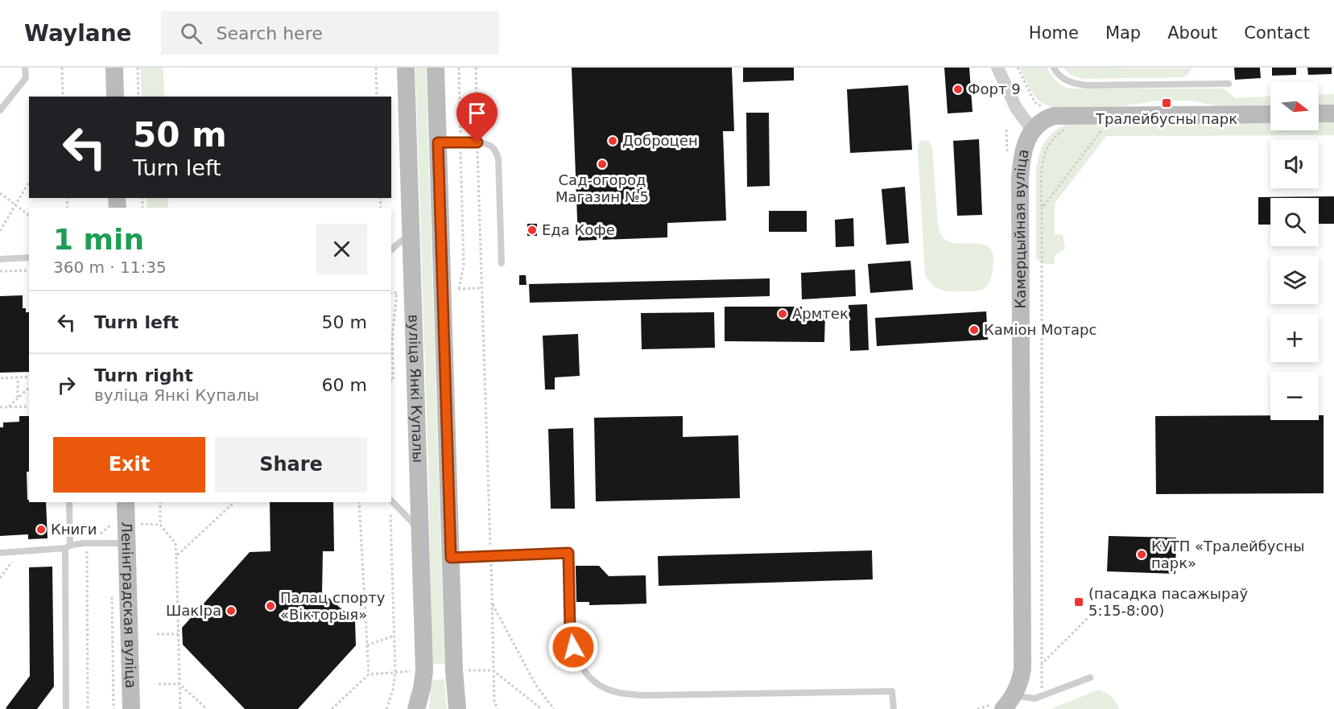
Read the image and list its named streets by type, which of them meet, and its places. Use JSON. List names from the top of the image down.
{
  "streets": {
    "main road": ["Камерцыйная вуліца", "вуліца Янкі Купалы", "Ленінградская вуліца"]
  },
  "places": {
    "other": [
      "Форт 9",
      "Доброцен",
      "Сад-огород Магазин №5",
      "Еда Кофе",
      "Армтек",
      "Каміон Мотарс",
      "Книги",
      "КУТП «Тралейбусны парк»",
      "Палац спорту «Вікторыя»",
      "ШакІра"
    ],
    "transit": ["Тралейбусны парк", "(пасадка пасажыраў 5:15-8:00)"]
  },
  "north": "right",
  "page": {
    "header": "Waylane",
    "search": "Search here",
    "nav": [
      "Home",
      "Map",
      "About",
      "Contact"
    ],
    "map_buttons": ["+", "−"],
    "turn": ["50 m", "Turn left"],
    "heading": ["1 min", "360 m · 11:35"],
    "list": [
      {
        "name": "Turn left",
        "value": "50 m"
      },
      {
        "name": "Turn right",
        "note": "вуліца Янкі Купалы",
        "value": "60 m"
      }
    ],
    "buttons": ["Exit", "Share"]
  }
}
